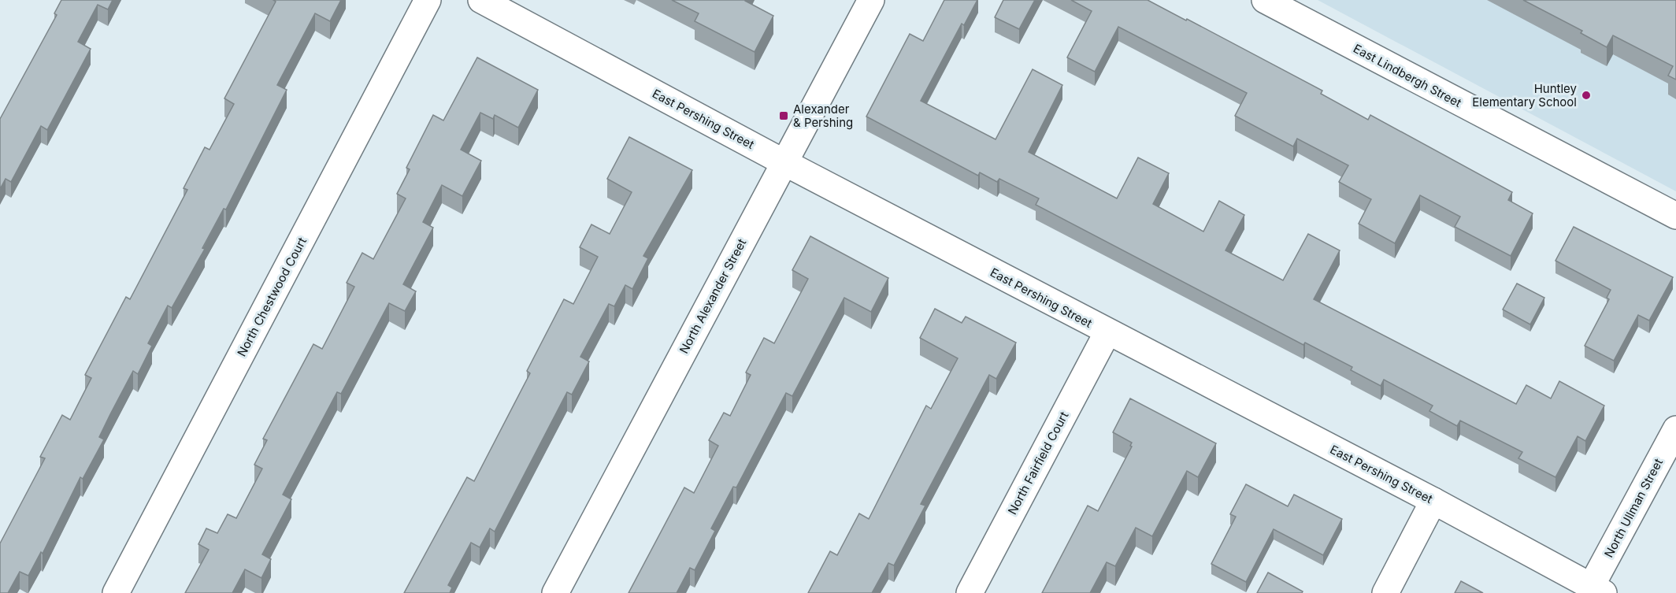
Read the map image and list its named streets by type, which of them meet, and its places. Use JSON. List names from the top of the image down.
{
  "streets": {
    "street": [
      "East Lindbergh Street",
      "East Pershing Street",
      "North Alexander Street",
      "North Chestwood Court",
      "North Fairfield Court",
      "North Ullman Street"
    ]
  },
  "crossings": [
    ["East Pershing Street", "North Alexander Street"],
    ["East Pershing Street", "North Fairfield Court"],
    ["East Pershing Street", "North Ullman Street"]
  ],
  "places": {
    "other": ["Huntley Elementary School"],
    "transit": ["Alexander & Pershing"]
  }
}
